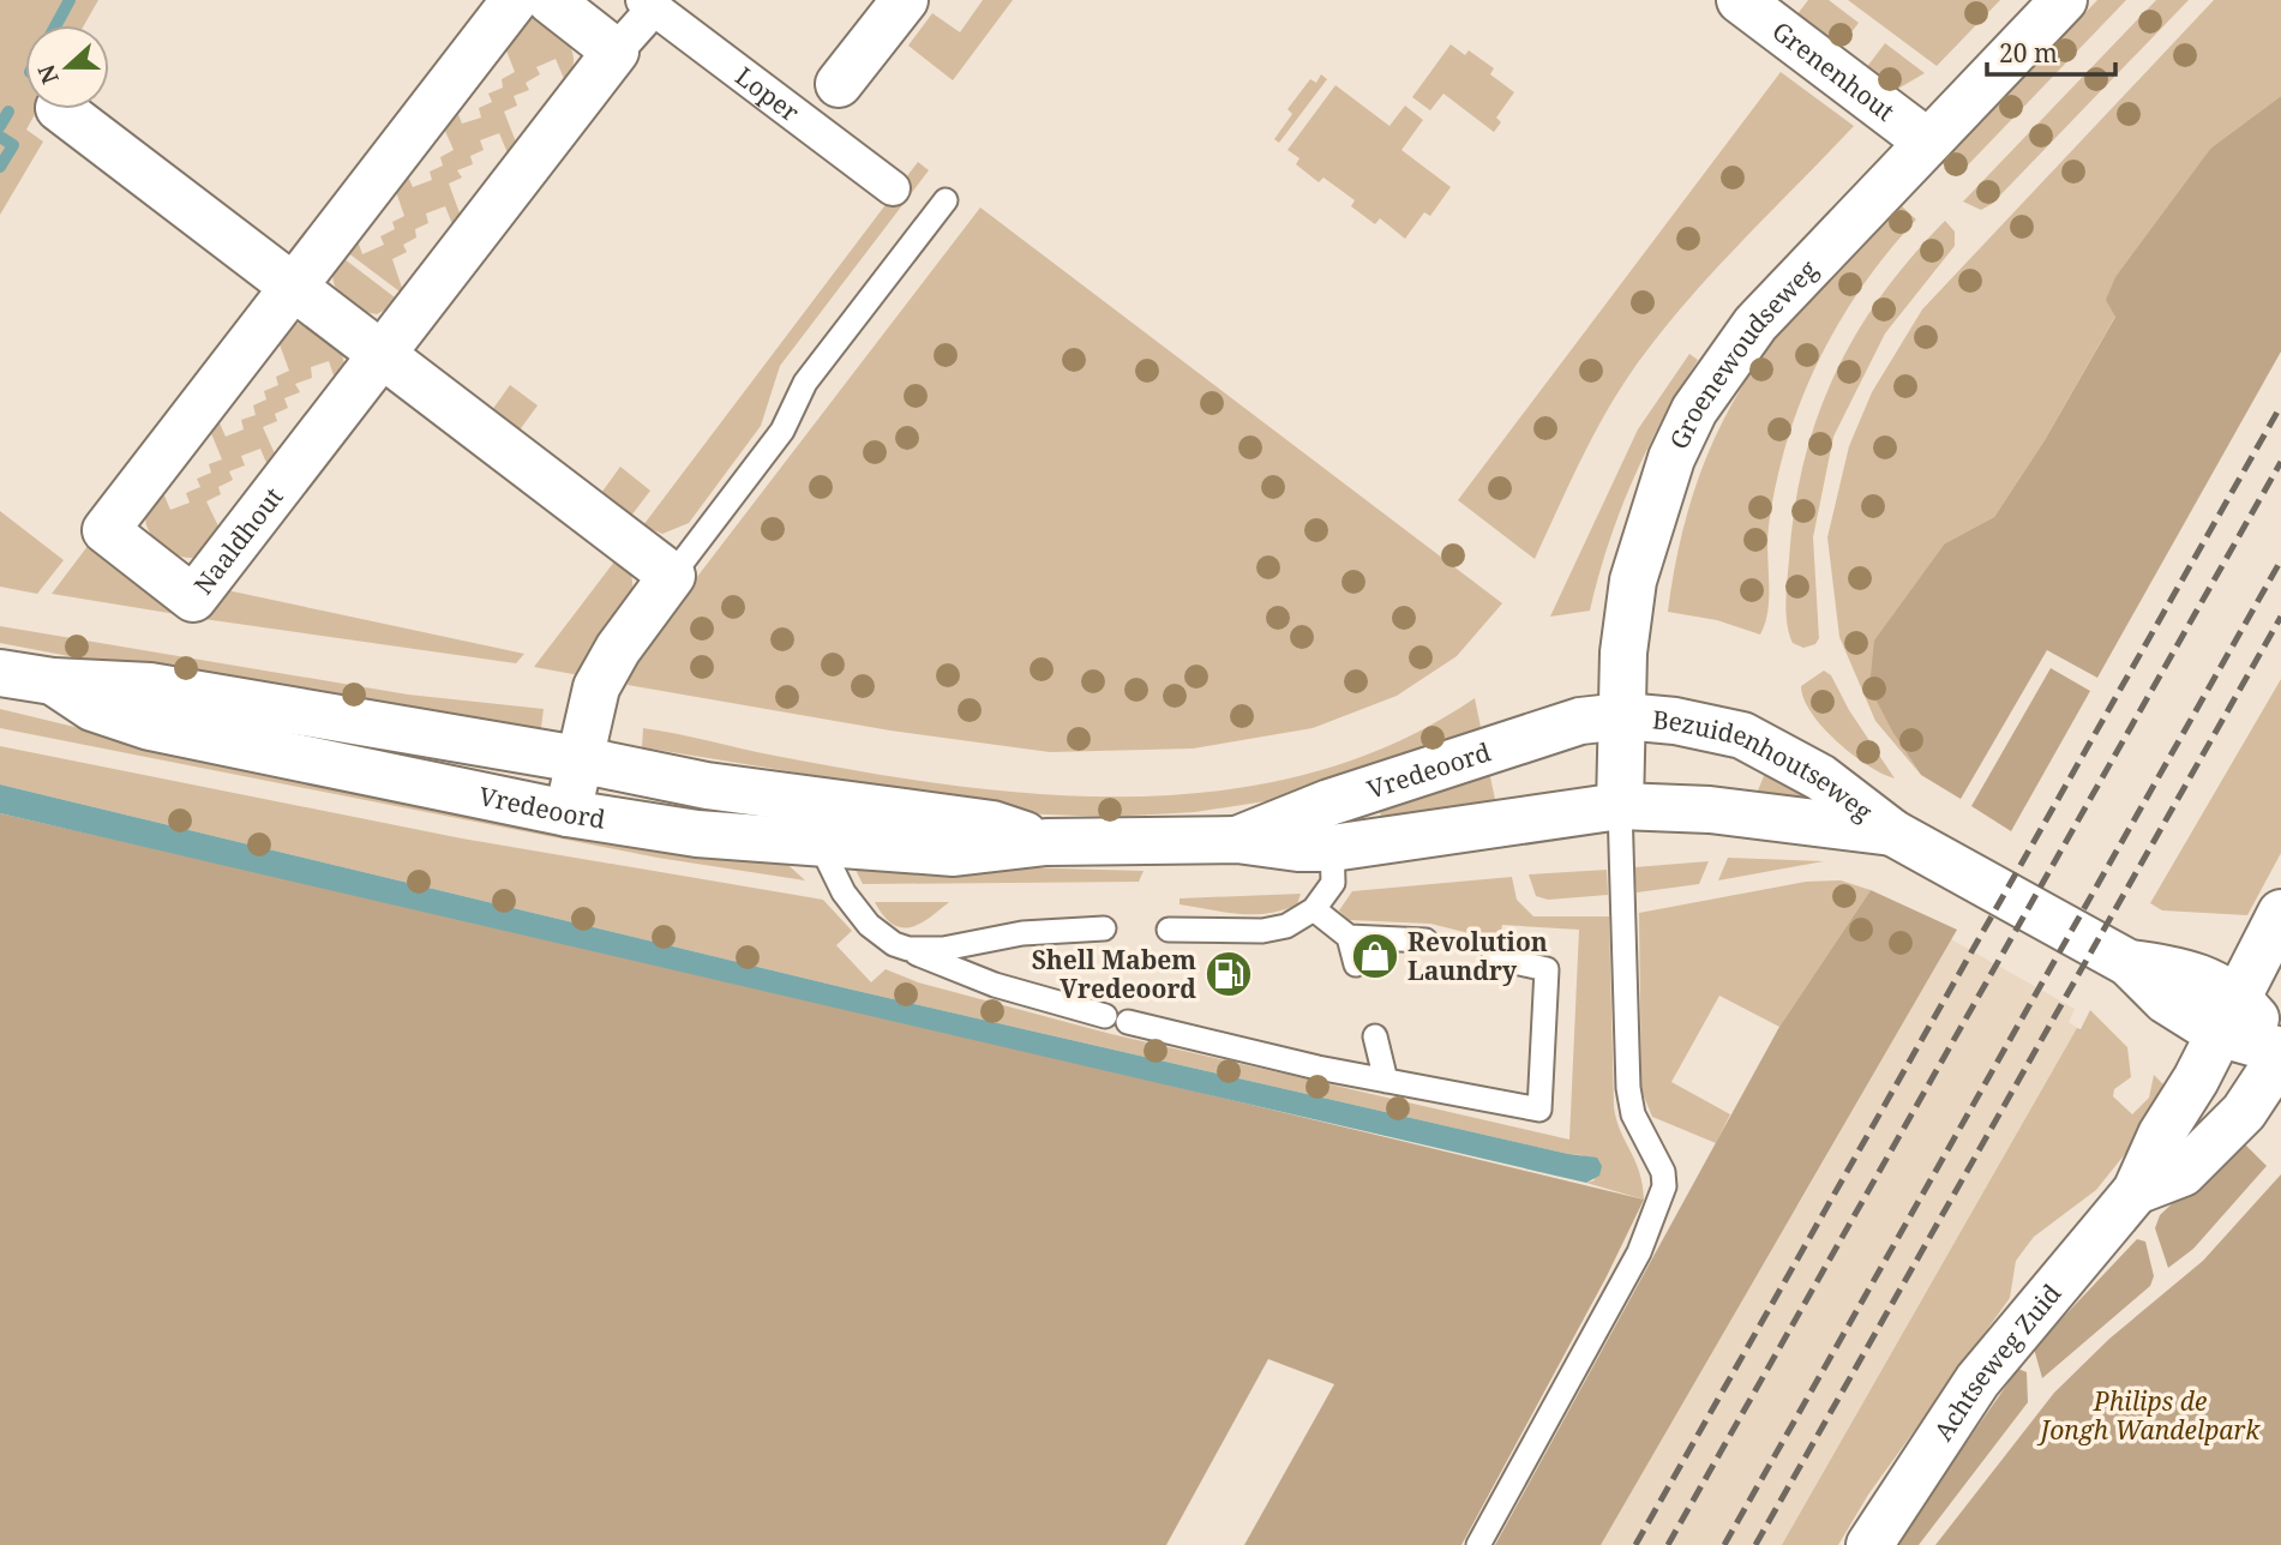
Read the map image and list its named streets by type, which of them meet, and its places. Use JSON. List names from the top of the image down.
{
  "streets": {
    "street": [
      "Grenenhout",
      "Loper",
      "Groenewoudseweg",
      "Naaldhout",
      "Vredeoord",
      "Bezuidenhoutseweg",
      "Achtseweg Zuid"
    ]
  },
  "crossings": [
    ["Grenenhout", "Groenewoudseweg"],
    ["Loper", "Naaldhout"],
    ["Groenewoudseweg", "Vredeoord"],
    ["Groenewoudseweg", "Bezuidenhoutseweg"],
    ["Vredeoord", "Bezuidenhoutseweg"],
    ["Bezuidenhoutseweg", "Achtseweg Zuid"]
  ],
  "parks": ["Philips de Jongh Wandelpark"],
  "places": {
    "shop": ["Revolution Laundry"],
    "fuel station": ["Shell Mabem Vredeoord"]
  },
  "scale_bar": "20 m",
  "north": "left"
}
